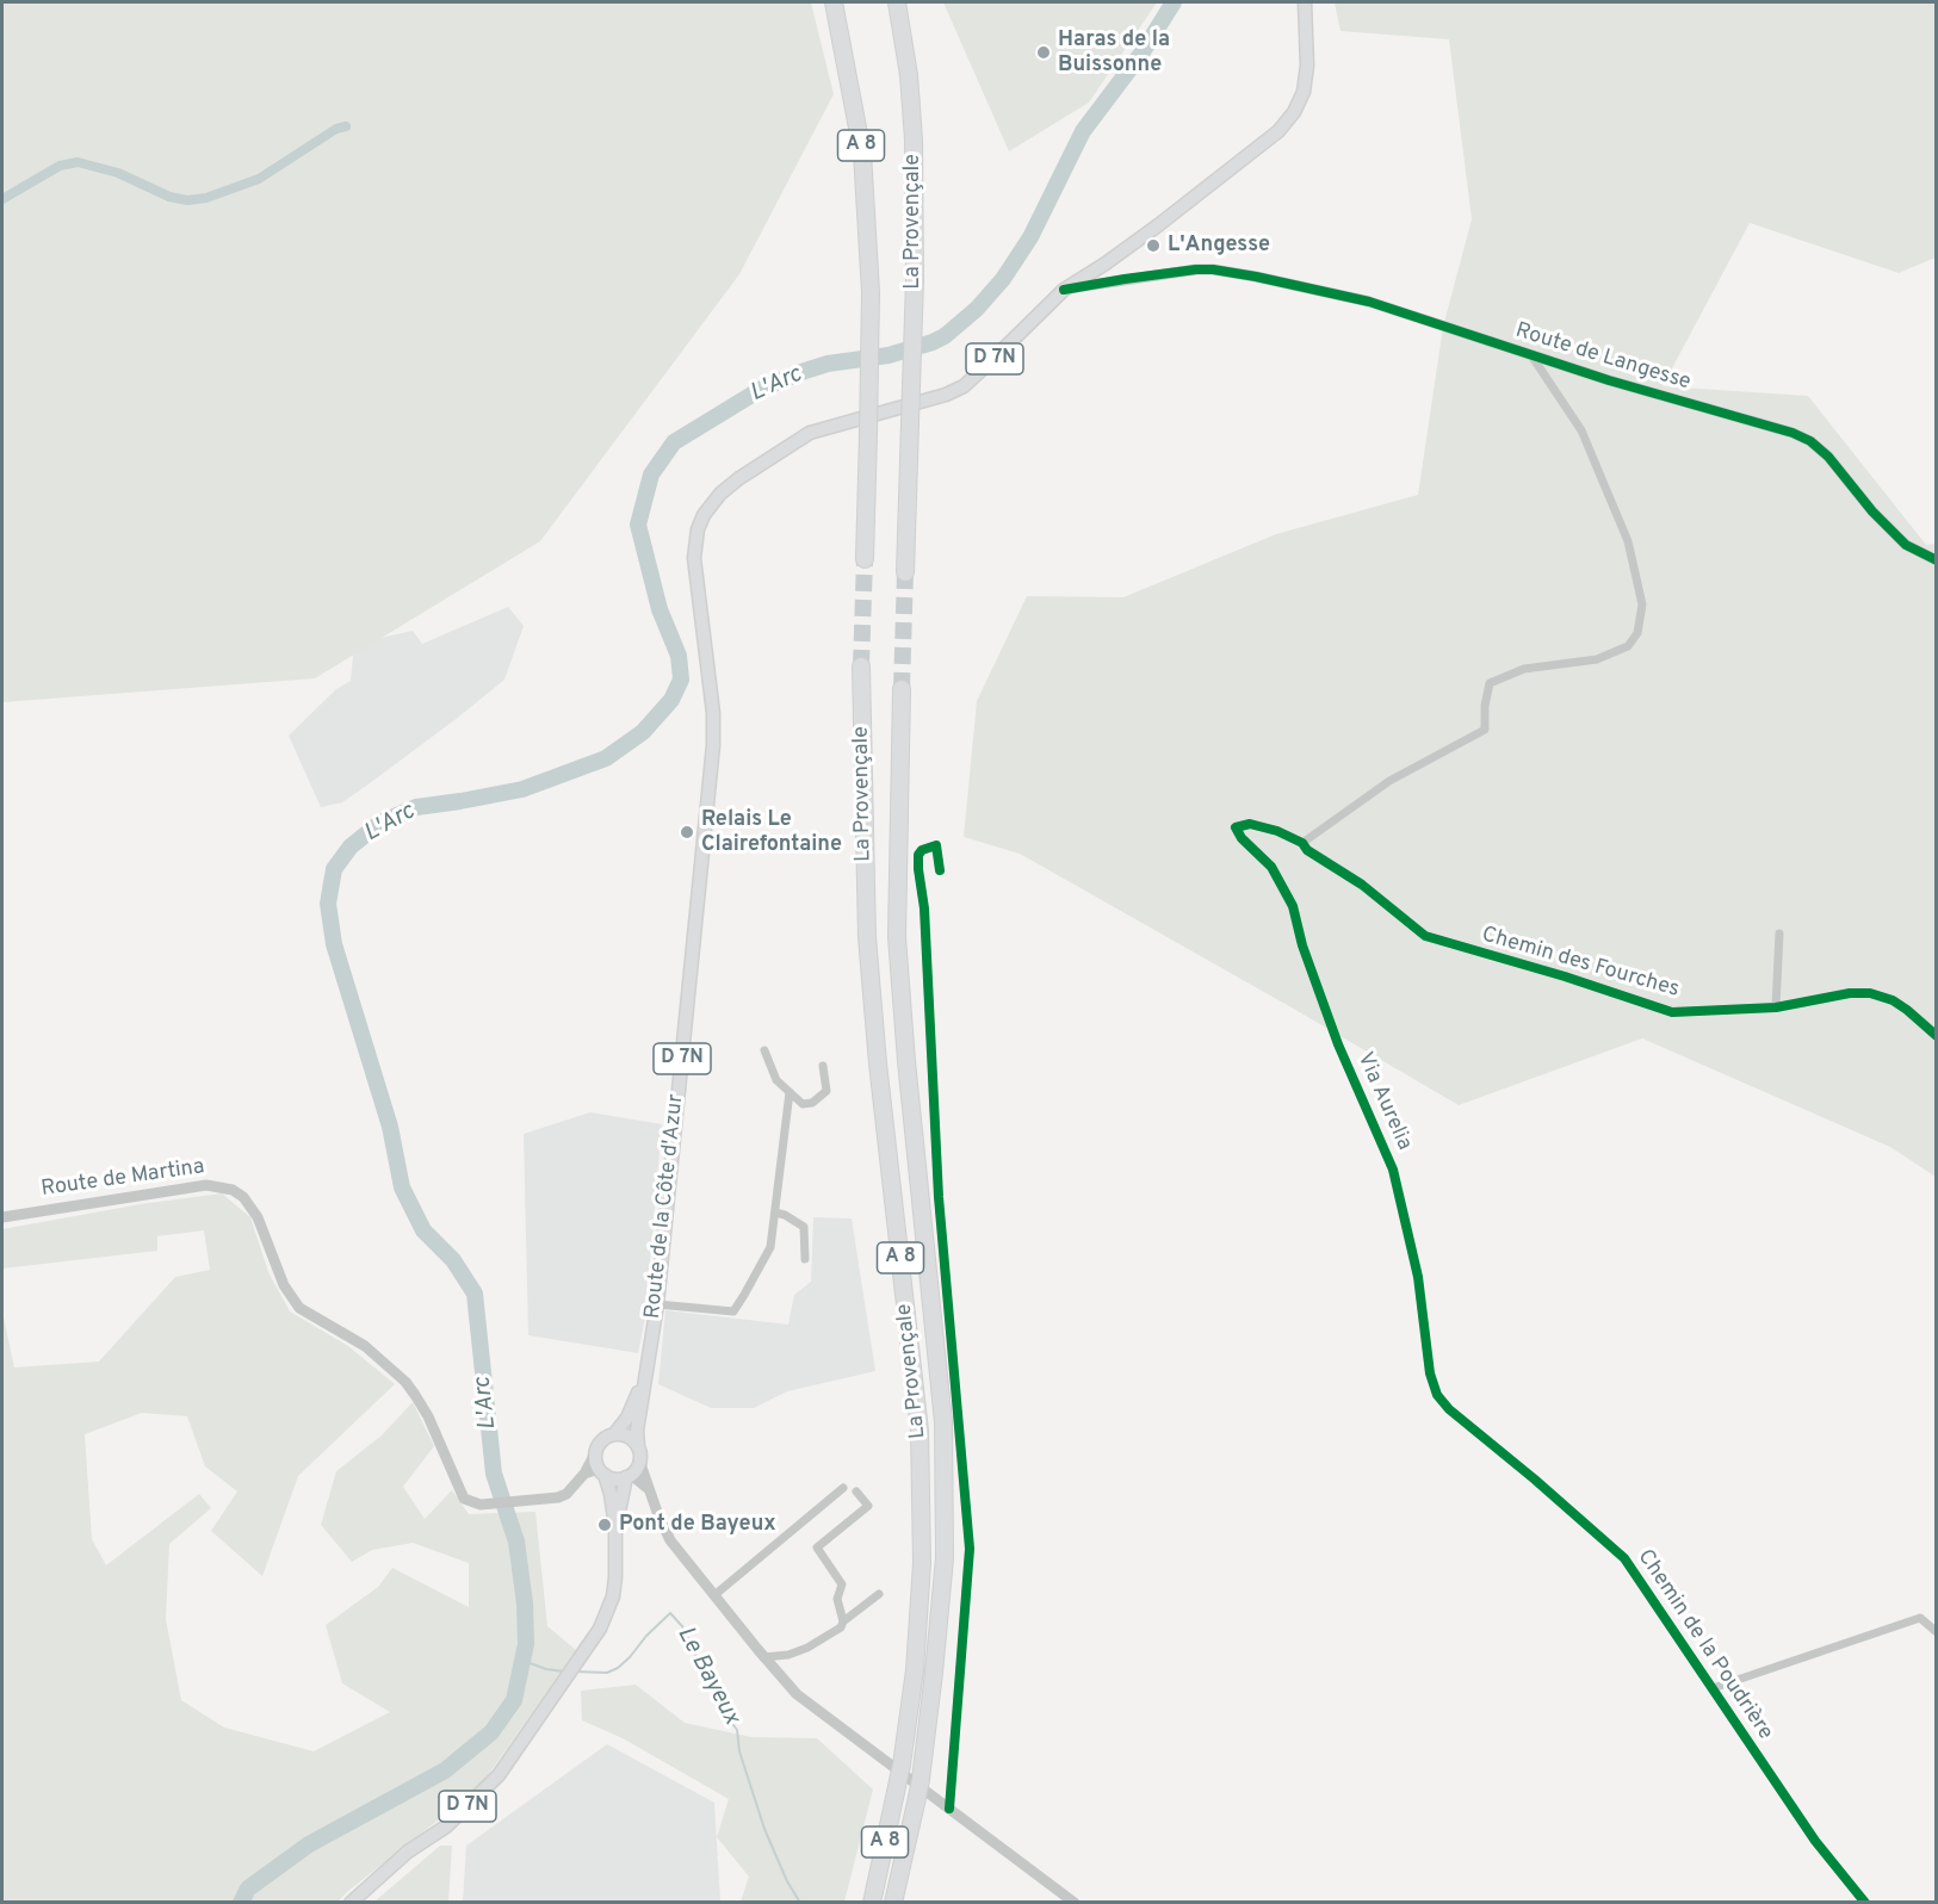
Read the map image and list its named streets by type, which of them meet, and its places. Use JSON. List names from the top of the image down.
{
  "streets": {
    "highway": ["A 8", "La Provençale"],
    "main road": ["D 7N", "Route de la Côte d'Azur"],
    "street": [
      "Route de Langesse",
      "Chemin des Fourches",
      "Via Aurelia",
      "Route de Martina",
      "Chemin de la Poudrière"
    ]
  },
  "crossings": [
    ["Route de Langesse", "Route de la Côte d'Azur"],
    ["D 7N", "Route de Martina"],
    ["D 7N", "Route de la Côte d'Azur"],
    ["Chemin des Fourches", "Via Aurelia"],
    ["Via Aurelia", "Chemin de la Poudrière"],
    ["Route de Martina", "Route de la Côte d'Azur"]
  ],
  "water": ["L'Arc", "Le Bayeux"],
  "places": [
    "Haras de la Buissonne",
    "L'Angesse",
    "Relais Le Clairefontaine",
    "Pont de Bayeux"
  ]
}
